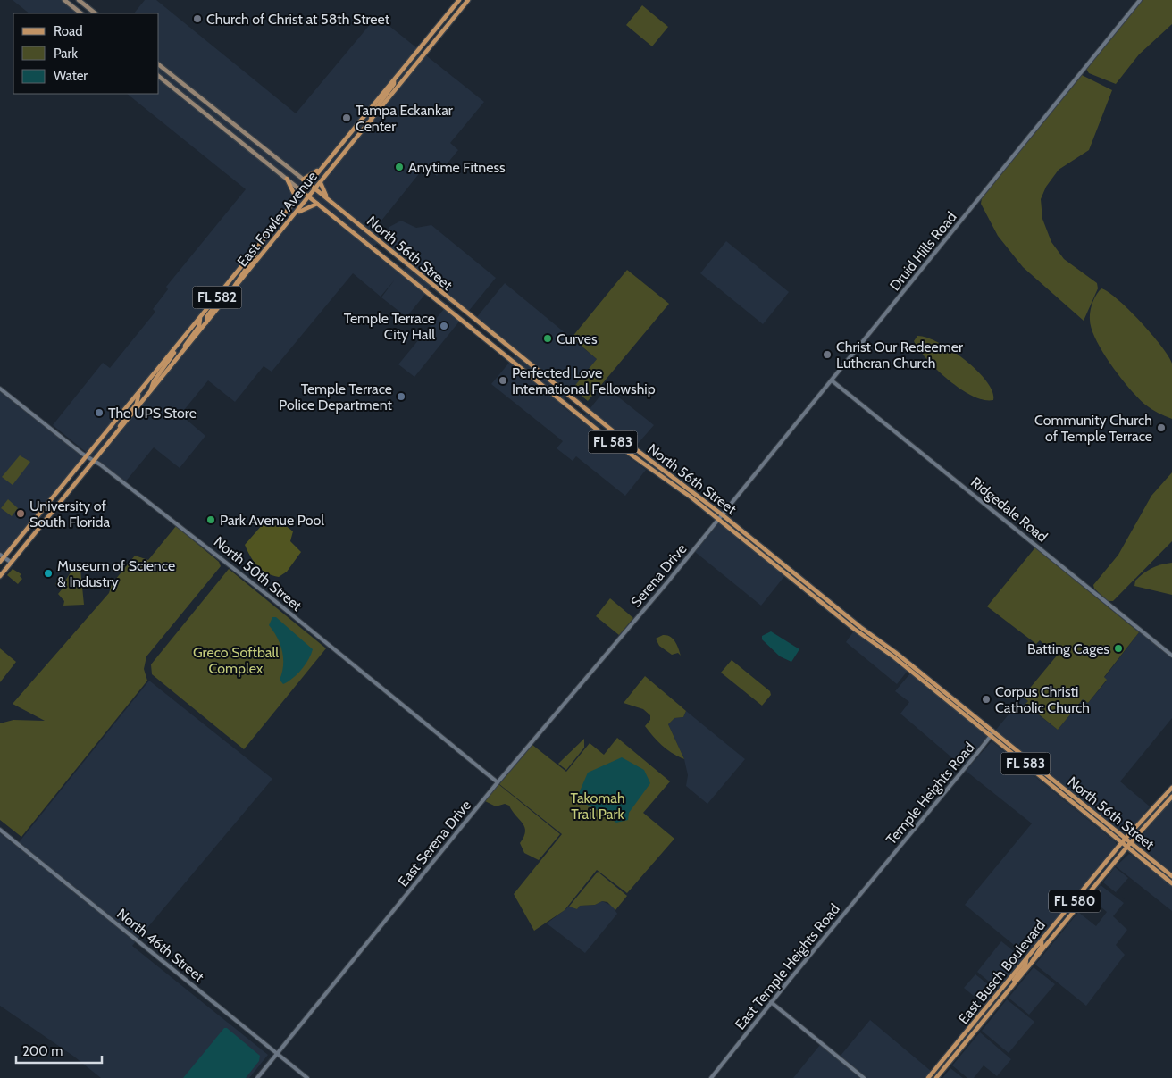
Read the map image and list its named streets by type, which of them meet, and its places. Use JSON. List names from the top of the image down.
{
  "streets": {
    "main road": [
      "East Fowler Avenue",
      "North 56th Street",
      "FL 582",
      "FL 583",
      "FL 580",
      "East Busch Boulevard"
    ],
    "street": [
      "Druid Hills Road",
      "Ridgedale Road",
      "North 50th Street",
      "Serena Drive",
      "Temple Heights Road",
      "East Serena Drive",
      "North 46th Street",
      "East Temple Heights Road"
    ]
  },
  "crossings": [
    ["East Fowler Avenue", "North 56th Street"],
    ["East Fowler Avenue", "North 50th Street"],
    ["Druid Hills Road", "North 56th Street"],
    ["Druid Hills Road", "Ridgedale Road"],
    ["Druid Hills Road", "Serena Drive"],
    ["North 56th Street", "Serena Drive"],
    ["North 56th Street", "Temple Heights Road"],
    ["North 56th Street", "East Busch Boulevard"],
    ["North 50th Street", "East Serena Drive"],
    ["Serena Drive", "East Serena Drive"],
    ["Temple Heights Road", "East Temple Heights Road"],
    ["East Serena Drive", "North 46th Street"]
  ],
  "parks": ["Greco Softball Complex", "Takomah Trail Park"],
  "places": [
    "Church of Christ at 58th Street",
    "Tampa Eckankar Center",
    "Anytime Fitness",
    "Temple Terrace City Hall",
    "Curves",
    "Christ Our Redeemer Lutheran Church",
    "Perfected Love International Fellowship",
    "Temple Terrace Police Department",
    "The UPS Store",
    "Community Church of Temple Terrace",
    "University of South Florida",
    "Park Avenue Pool",
    "Museum of Science & Industry",
    "Batting Cages",
    "Corpus Christi Catholic Church"
  ],
  "legend": ["Road", "Park", "Water"],
  "scale_bar": "200 m"
}
